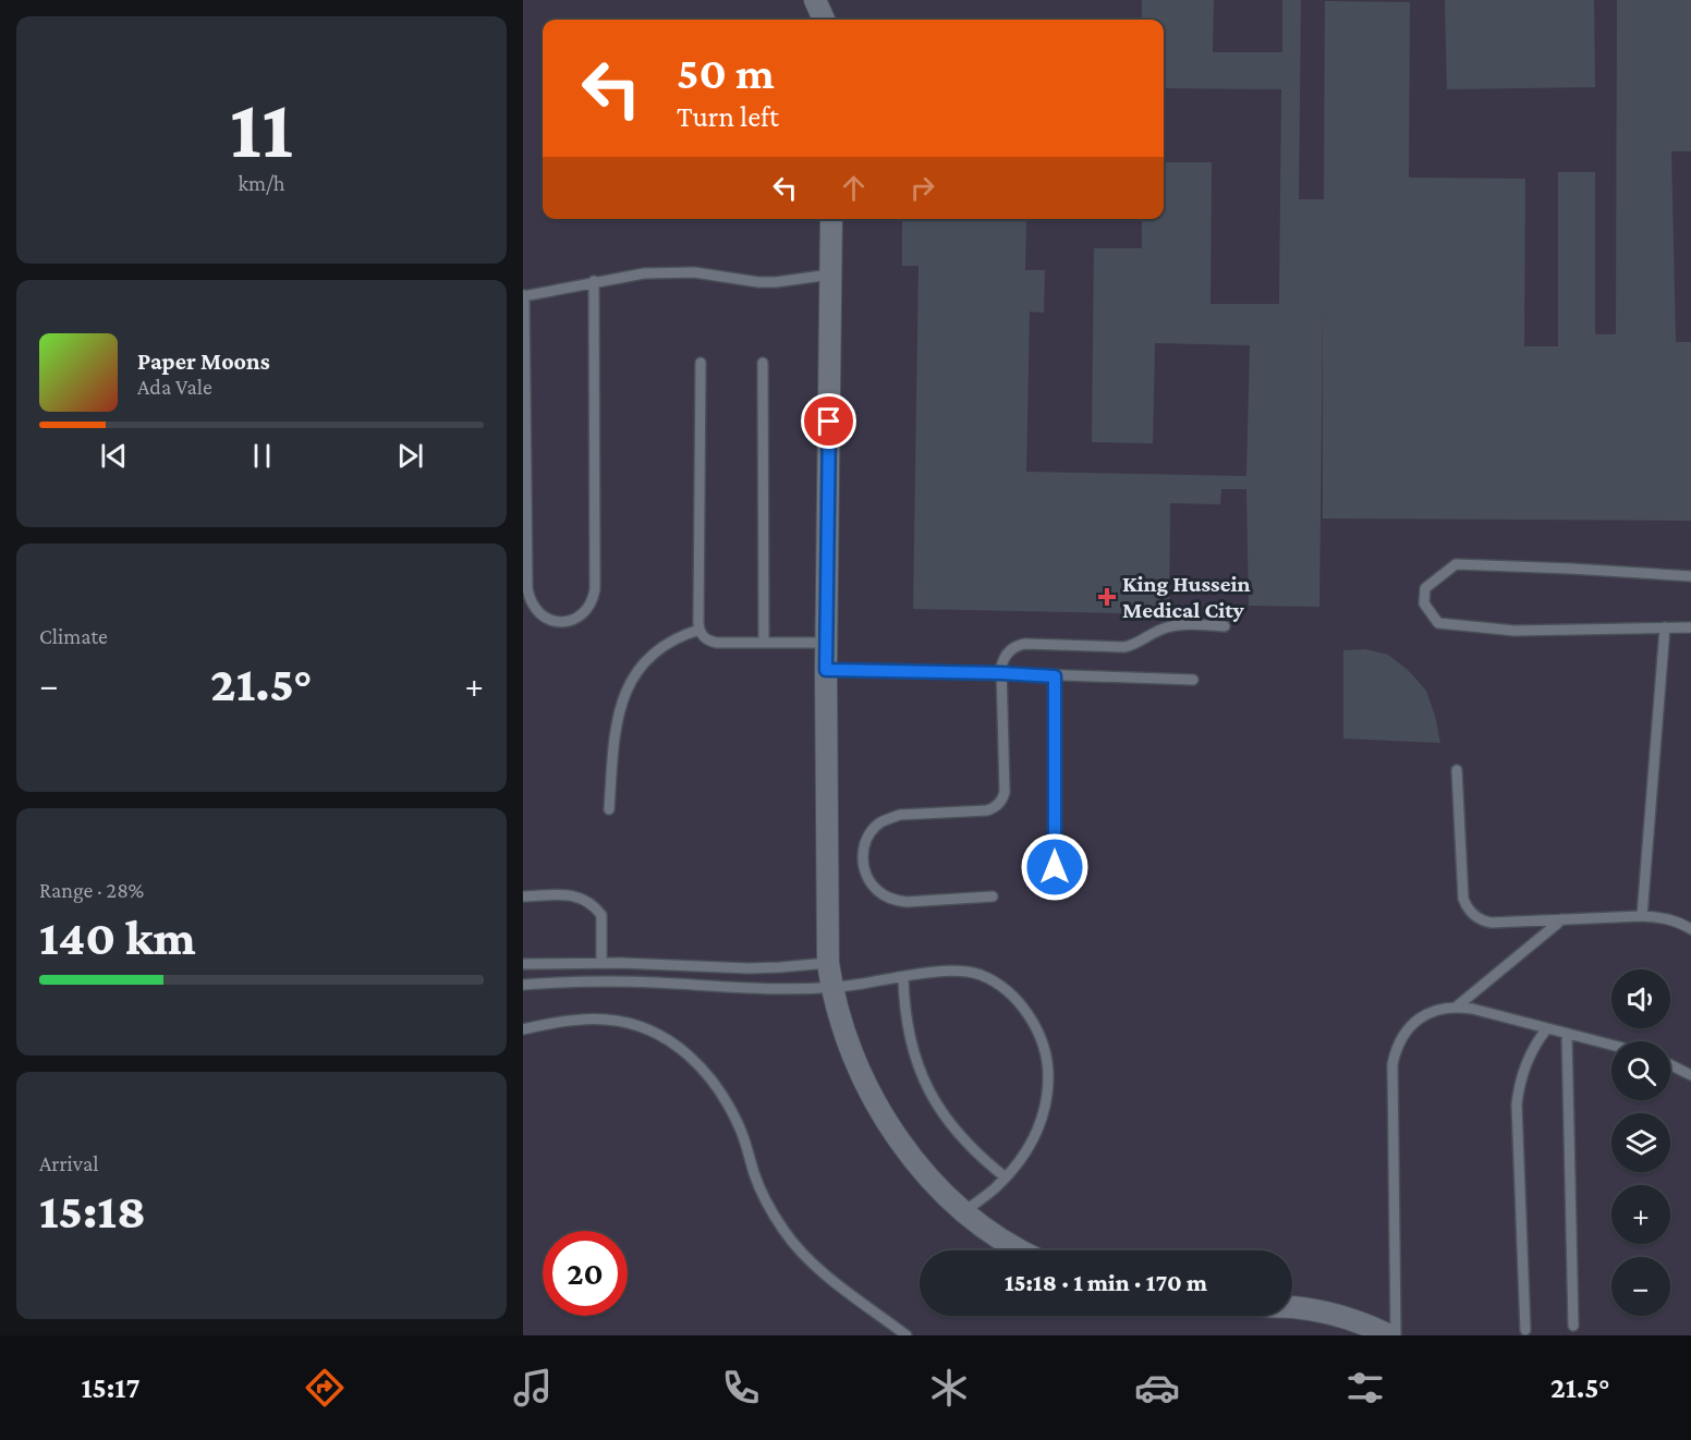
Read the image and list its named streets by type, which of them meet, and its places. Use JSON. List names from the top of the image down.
{
  "places": {
    "health": ["King Hussein Medical City"]
  },
  "page": {
    "tile": [
      ["11", "km/h"],
      "Climate",
      ["Range · 28%", "140 km"],
      ["Arrival", "15:18"]
    ],
    "turn": ["50 m", "Turn left"],
    "song": ["Paper Moons", "Ada Vale"],
    "heat": ["−", "21.5°", "+"],
    "map_buttons": ["+", "−"],
    "limit": "20",
    "trip": "15:18 · 1 min · 170 m",
    "tabs": ["15:17", "21.5°"]
  }
}
